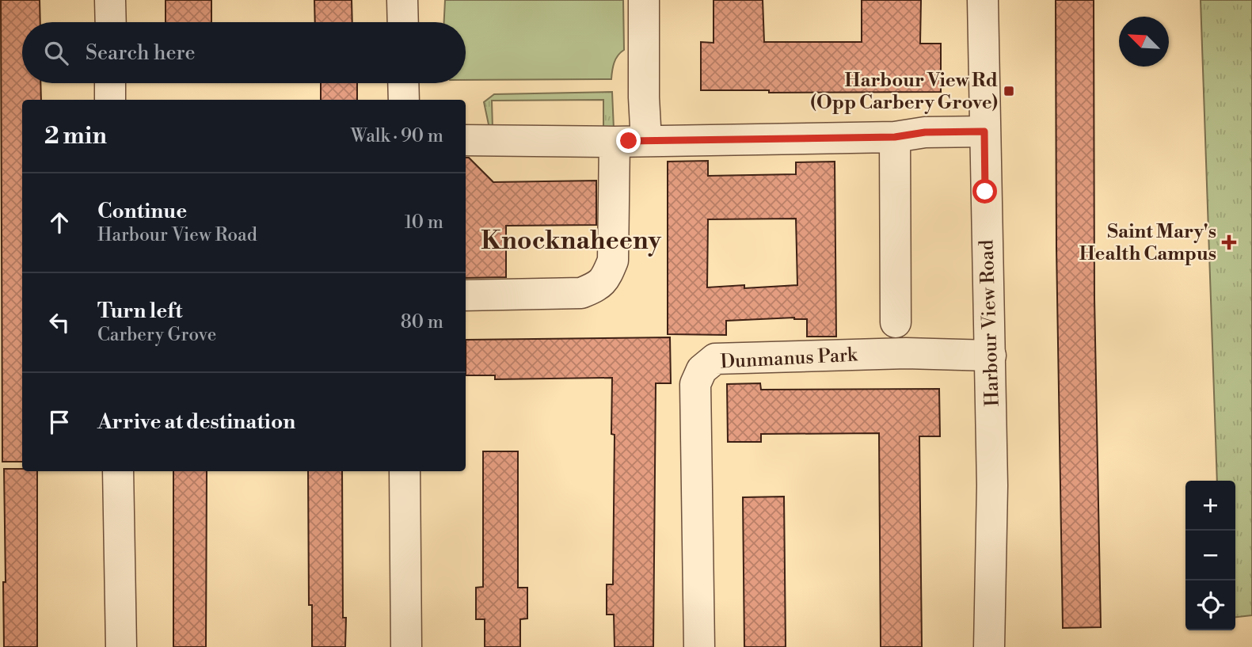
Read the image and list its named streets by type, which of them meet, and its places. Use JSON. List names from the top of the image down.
{
  "streets": {
    "street": ["Harbour View Road", "Dunmanus Park"]
  },
  "crossings": [
    ["Harbour View Road", "Dunmanus Park"]
  ],
  "districts": ["Knocknaheeny"],
  "places": {
    "transit": ["Harbour View Rd (Opp Carbery Grove)"],
    "health": ["Saint Mary's Health Campus"]
  },
  "north": "top left",
  "page": {
    "search": "Search here",
    "heading": ["2 min", "Walk · 90 m"],
    "list": [
      ["Continue", "Harbour View Road", "10 m"],
      ["Turn left", "Carbery Grove", "80 m"],
      "Arrive at destination"
    ],
    "map_buttons": ["+", "−"]
  }
}
